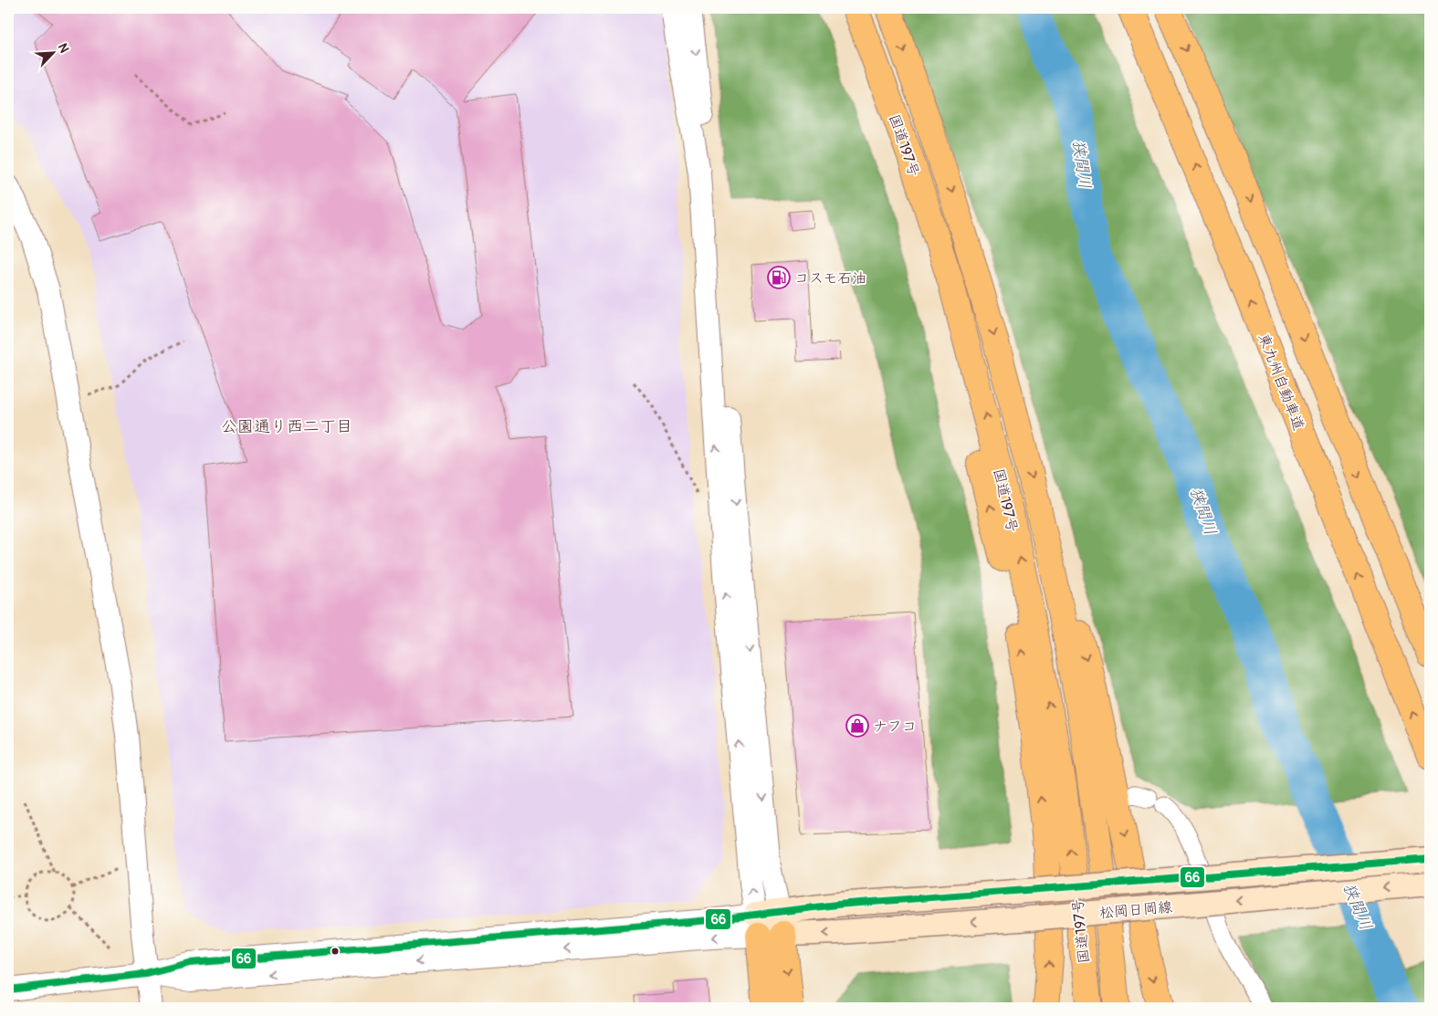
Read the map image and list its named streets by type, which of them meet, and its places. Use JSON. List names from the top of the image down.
{
  "streets": {
    "highway": ["国道197号", "東九州自動車道"],
    "main road": ["松岡日岡線"]
  },
  "districts": ["公園通り西二丁目"],
  "water": ["狭間川"],
  "places": {
    "fuel station": ["コスモ石油"],
    "shop": ["ナフコ"]
  },
  "lines": ["transit line 66"],
  "north": "top right"
}
